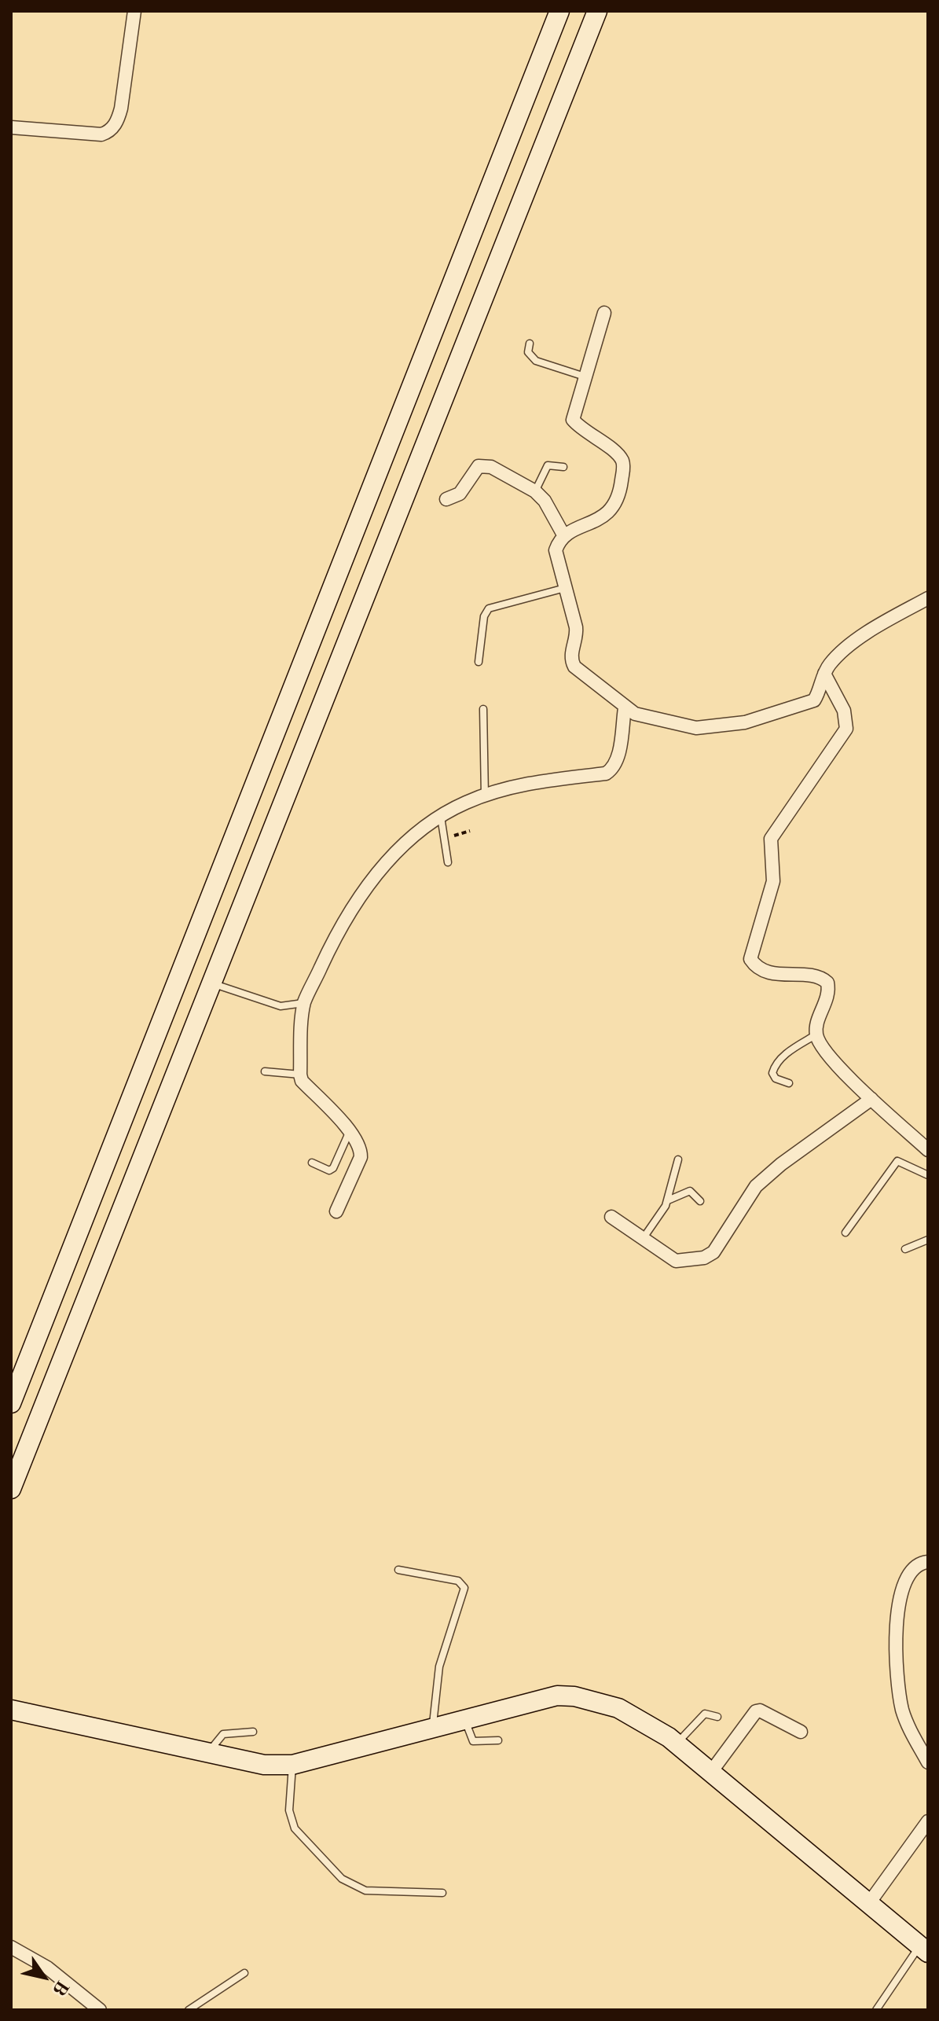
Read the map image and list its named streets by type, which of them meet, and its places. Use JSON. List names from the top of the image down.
{
  "north": "bottom right"
}
